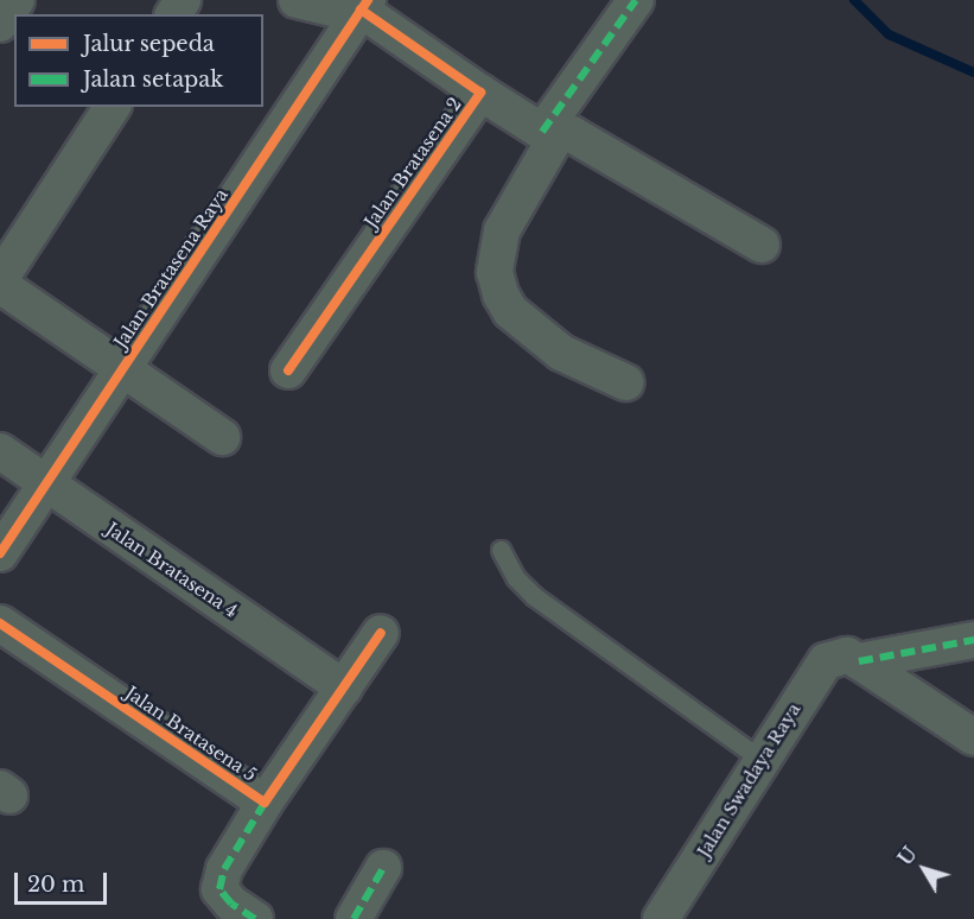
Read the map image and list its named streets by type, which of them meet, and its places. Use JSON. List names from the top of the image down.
{
  "streets": {
    "street": [
      "Jalan Bratasena 2",
      "Jalan Bratasena Raya",
      "Jalan Bratasena 4",
      "Jalan Bratasena 5",
      "Jalan Swadaya Raya"
    ]
  },
  "crossings": [
    ["Jalan Bratasena 2", "Jalan Bratasena Raya"],
    ["Jalan Bratasena Raya", "Jalan Bratasena 4"],
    ["Jalan Bratasena 4", "Jalan Bratasena 5"]
  ],
  "legend": ["Jalur sepeda", "Jalan setapak"],
  "scale_bar": "20 m",
  "north": "top left"
}
